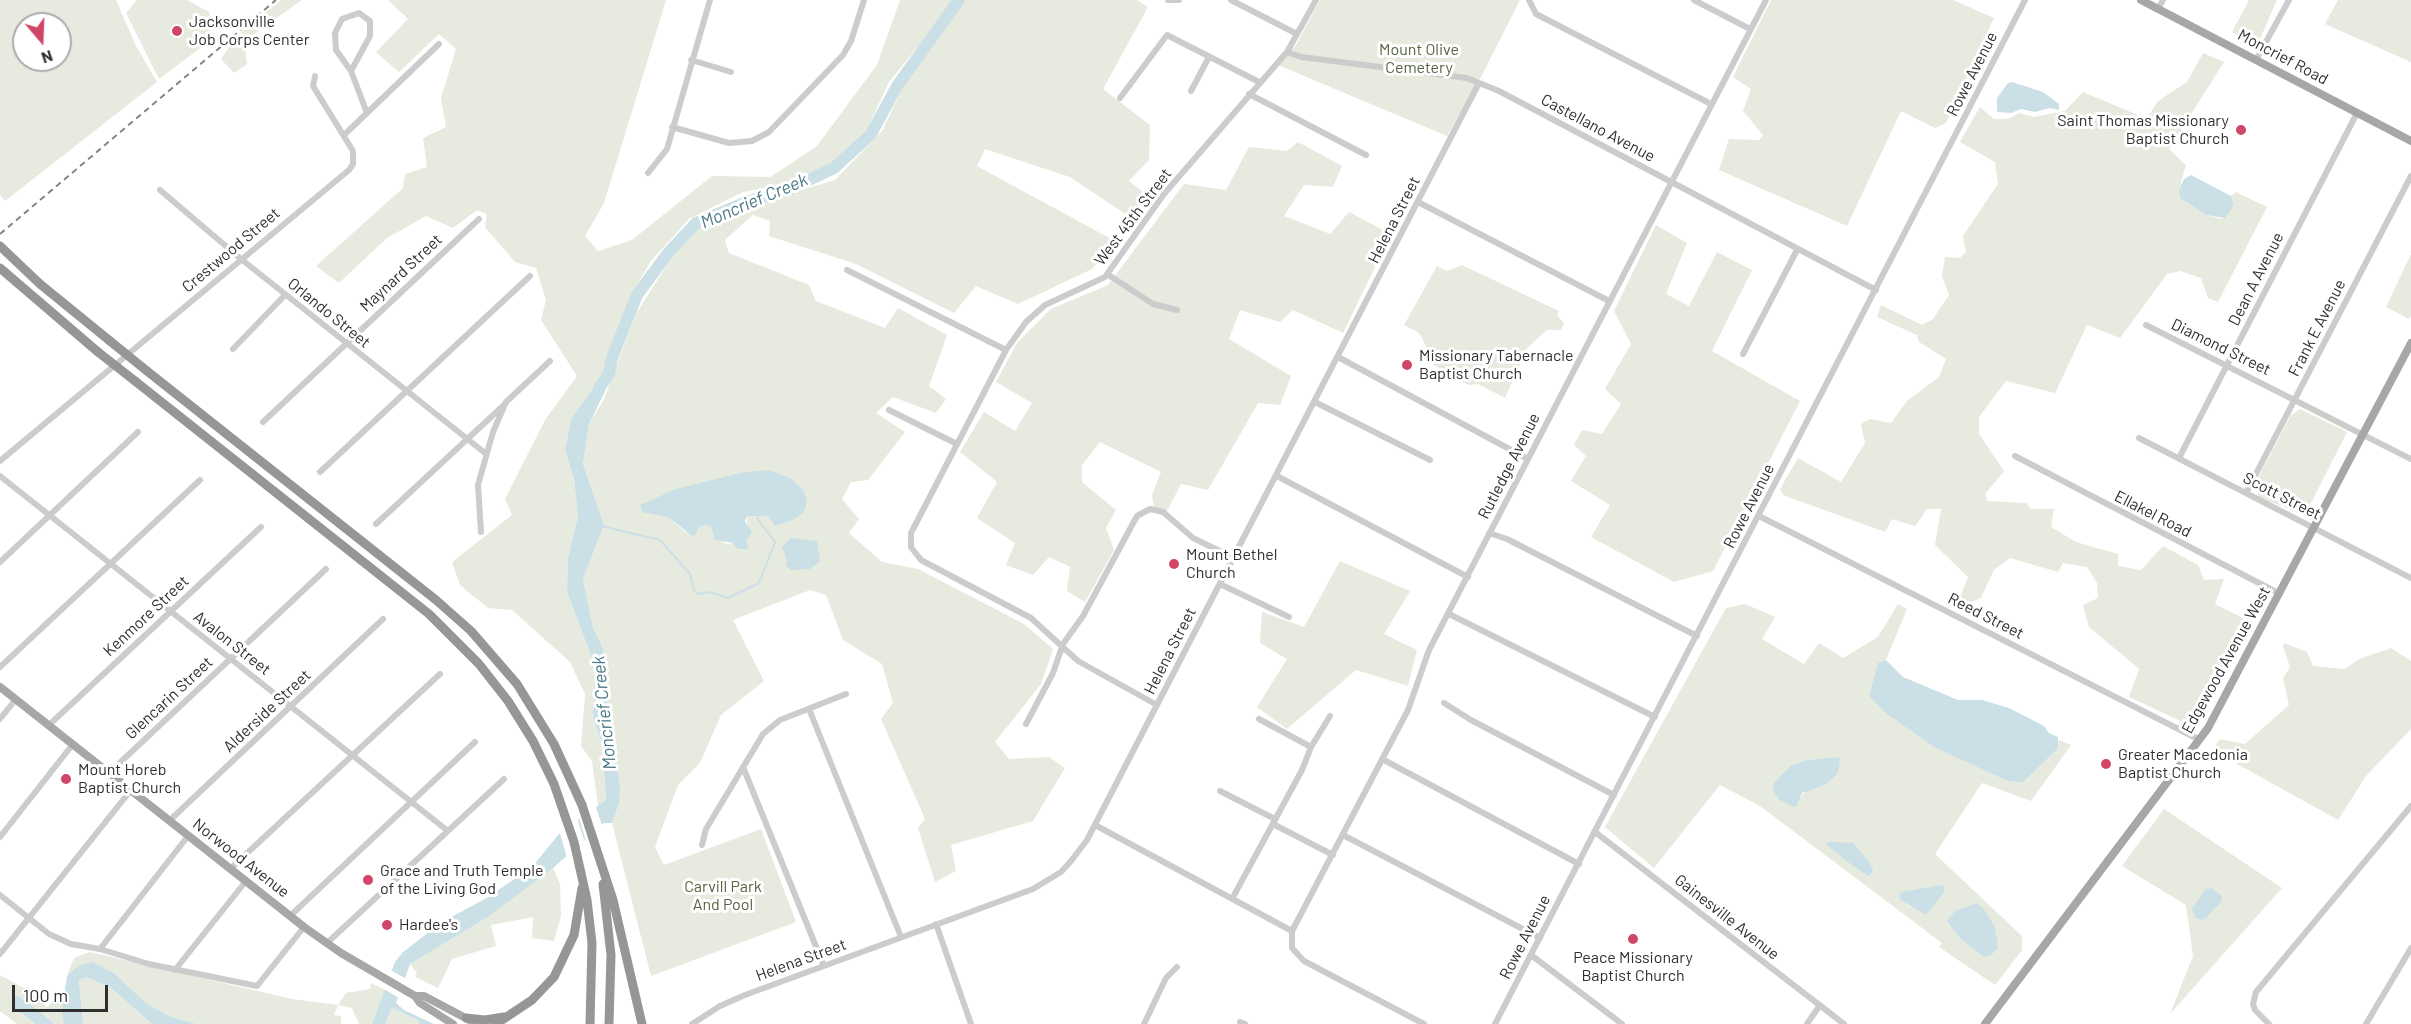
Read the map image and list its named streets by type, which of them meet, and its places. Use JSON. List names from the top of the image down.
{
  "streets": {
    "main road": ["Moncrief Road", "Edgewood Avenue West", "Norwood Avenue"],
    "street": [
      "Rowe Avenue",
      "Castellano Avenue",
      "West 45th Street",
      "Helena Street",
      "Crestwood Street",
      "Maynard Street",
      "Dean A Avenue",
      "Orlando Street",
      "Frank E Avenue",
      "Diamond Street",
      "Rutledge Avenue",
      "Scott Street",
      "Ellakel Road",
      "Kenmore Street",
      "Reed Street",
      "Avalon Street",
      "Glencarin Street",
      "Alderside Street",
      "Gainesville Avenue"
    ]
  },
  "crossings": [
    ["Moncrief Road", "Dean A Avenue"],
    ["Rowe Avenue", "Castellano Avenue"],
    ["Rowe Avenue", "Reed Street"],
    ["Rowe Avenue", "Gainesville Avenue"],
    ["Castellano Avenue", "West 45th Street"],
    ["Castellano Avenue", "Helena Street"],
    ["Castellano Avenue", "Rutledge Avenue"],
    ["Crestwood Street", "Orlando Street"],
    ["Maynard Street", "Orlando Street"],
    ["Dean A Avenue", "Diamond Street"],
    ["Dean A Avenue", "Scott Street"],
    ["Frank E Avenue", "Diamond Street"],
    ["Frank E Avenue", "Scott Street"],
    ["Diamond Street", "Edgewood Avenue West"],
    ["Scott Street", "Edgewood Avenue West"],
    ["Ellakel Road", "Edgewood Avenue West"],
    ["Kenmore Street", "Avalon Street"],
    ["Kenmore Street", "Norwood Avenue"],
    ["Reed Street", "Edgewood Avenue West"],
    ["Avalon Street", "Glencarin Street"],
    ["Avalon Street", "Alderside Street"],
    ["Glencarin Street", "Norwood Avenue"],
    ["Alderside Street", "Norwood Avenue"]
  ],
  "water": ["Moncrief Creek"],
  "parks": ["Mount Olive Cemetery", "Carvill Park And Pool"],
  "places": [
    "Jacksonville Job Corps Center",
    "Saint Thomas Missionary Baptist Church",
    "Missionary Tabernacle Baptist Church",
    "Mount Bethel Church",
    "Greater Macedonia Baptist Church",
    "Mount Horeb Baptist Church",
    "Grace and Truth Temple of the Living God",
    "Hardee's",
    "Peace Missionary Baptist Church"
  ],
  "scale_bar": "100 m",
  "north": "bottom"
}
